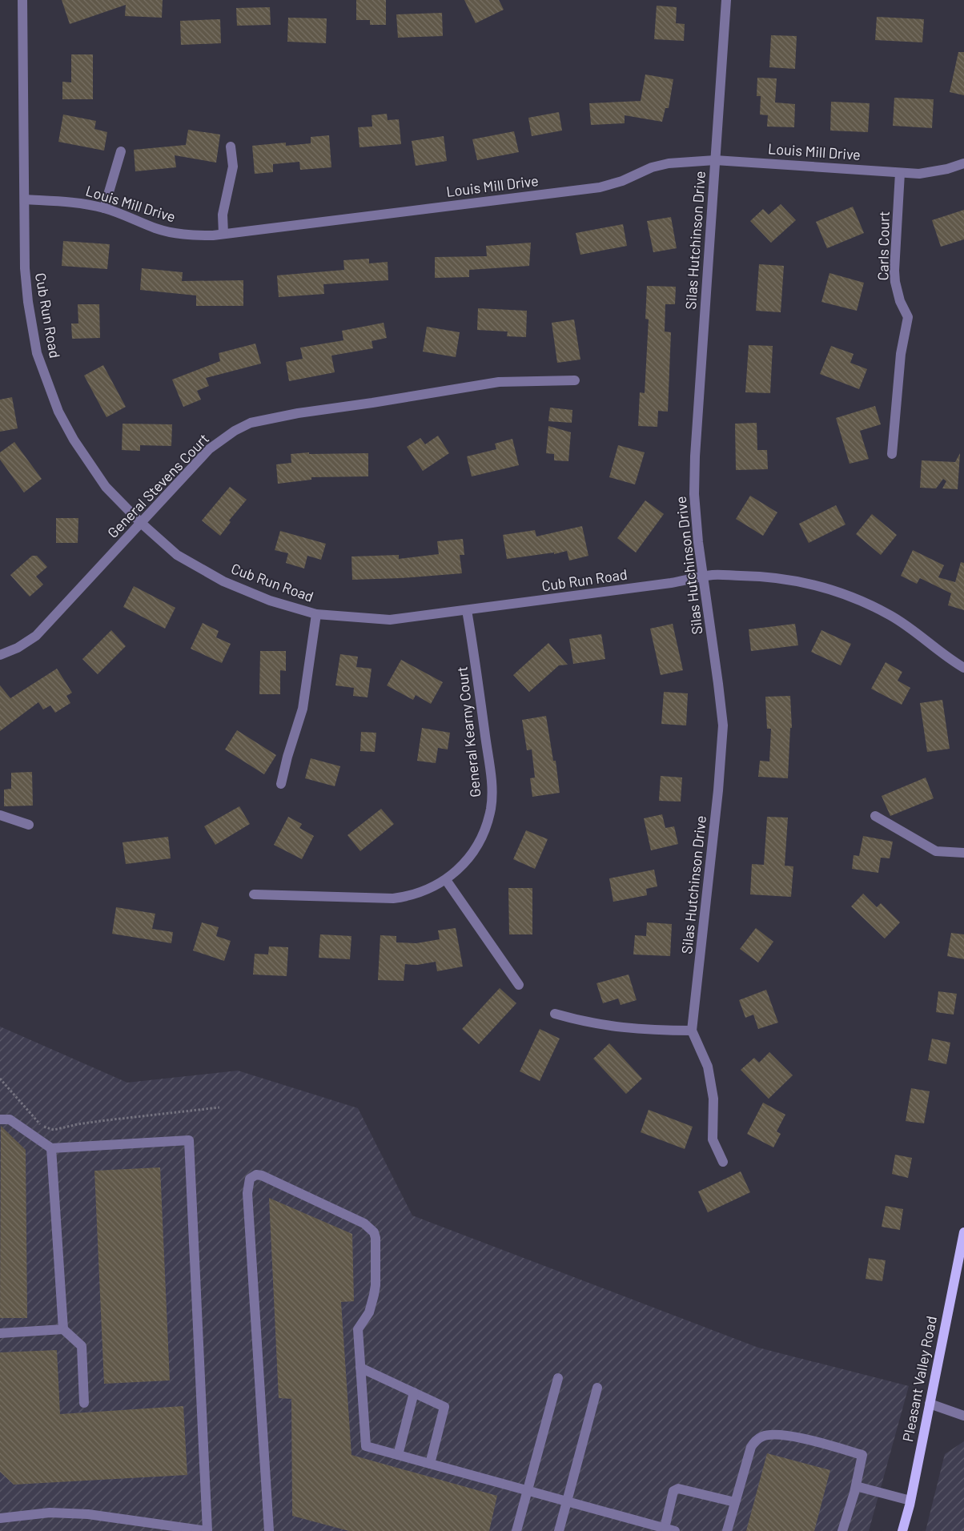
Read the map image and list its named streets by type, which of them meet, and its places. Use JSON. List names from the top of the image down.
{
  "streets": {
    "main road": ["Pleasant Valley Road"],
    "street": [
      "Louis Mill Drive",
      "Silas Hutchinson Drive",
      "Carls Court",
      "Cub Run Road",
      "General Stevens Court",
      "General Kearny Court"
    ]
  },
  "crossings": [
    ["Louis Mill Drive", "Silas Hutchinson Drive"],
    ["Louis Mill Drive", "Carls Court"],
    ["Louis Mill Drive", "Cub Run Road"],
    ["Silas Hutchinson Drive", "Cub Run Road"],
    ["Cub Run Road", "General Stevens Court"],
    ["Cub Run Road", "General Kearny Court"]
  ]
}
